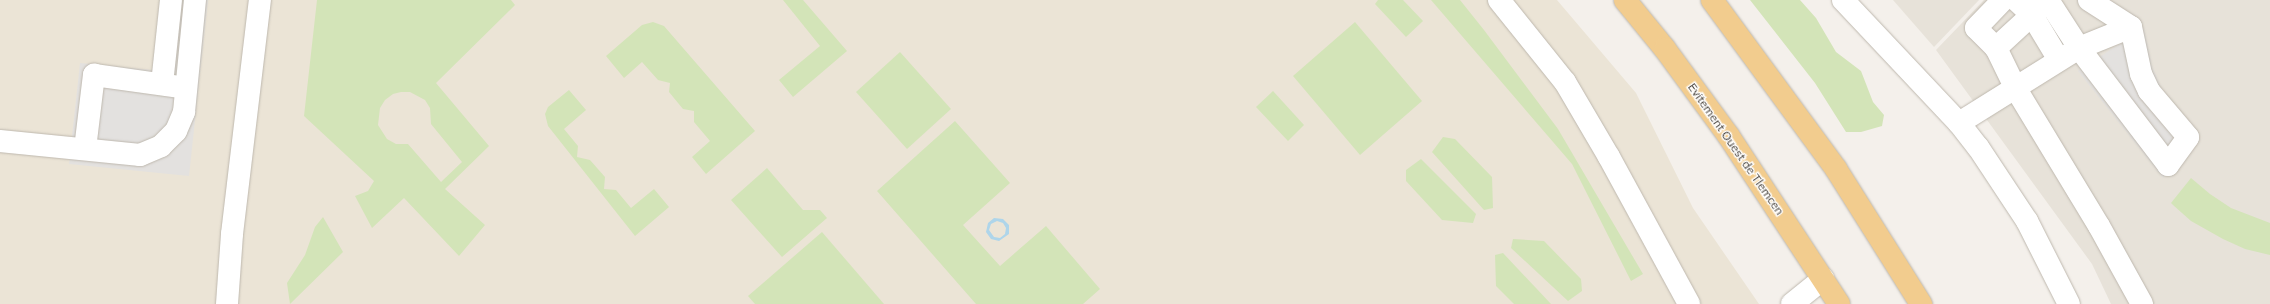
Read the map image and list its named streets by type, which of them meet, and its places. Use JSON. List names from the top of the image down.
{
  "streets": {
    "highway": ["Evitement Ouest de Tlemcen"]
  }
}
